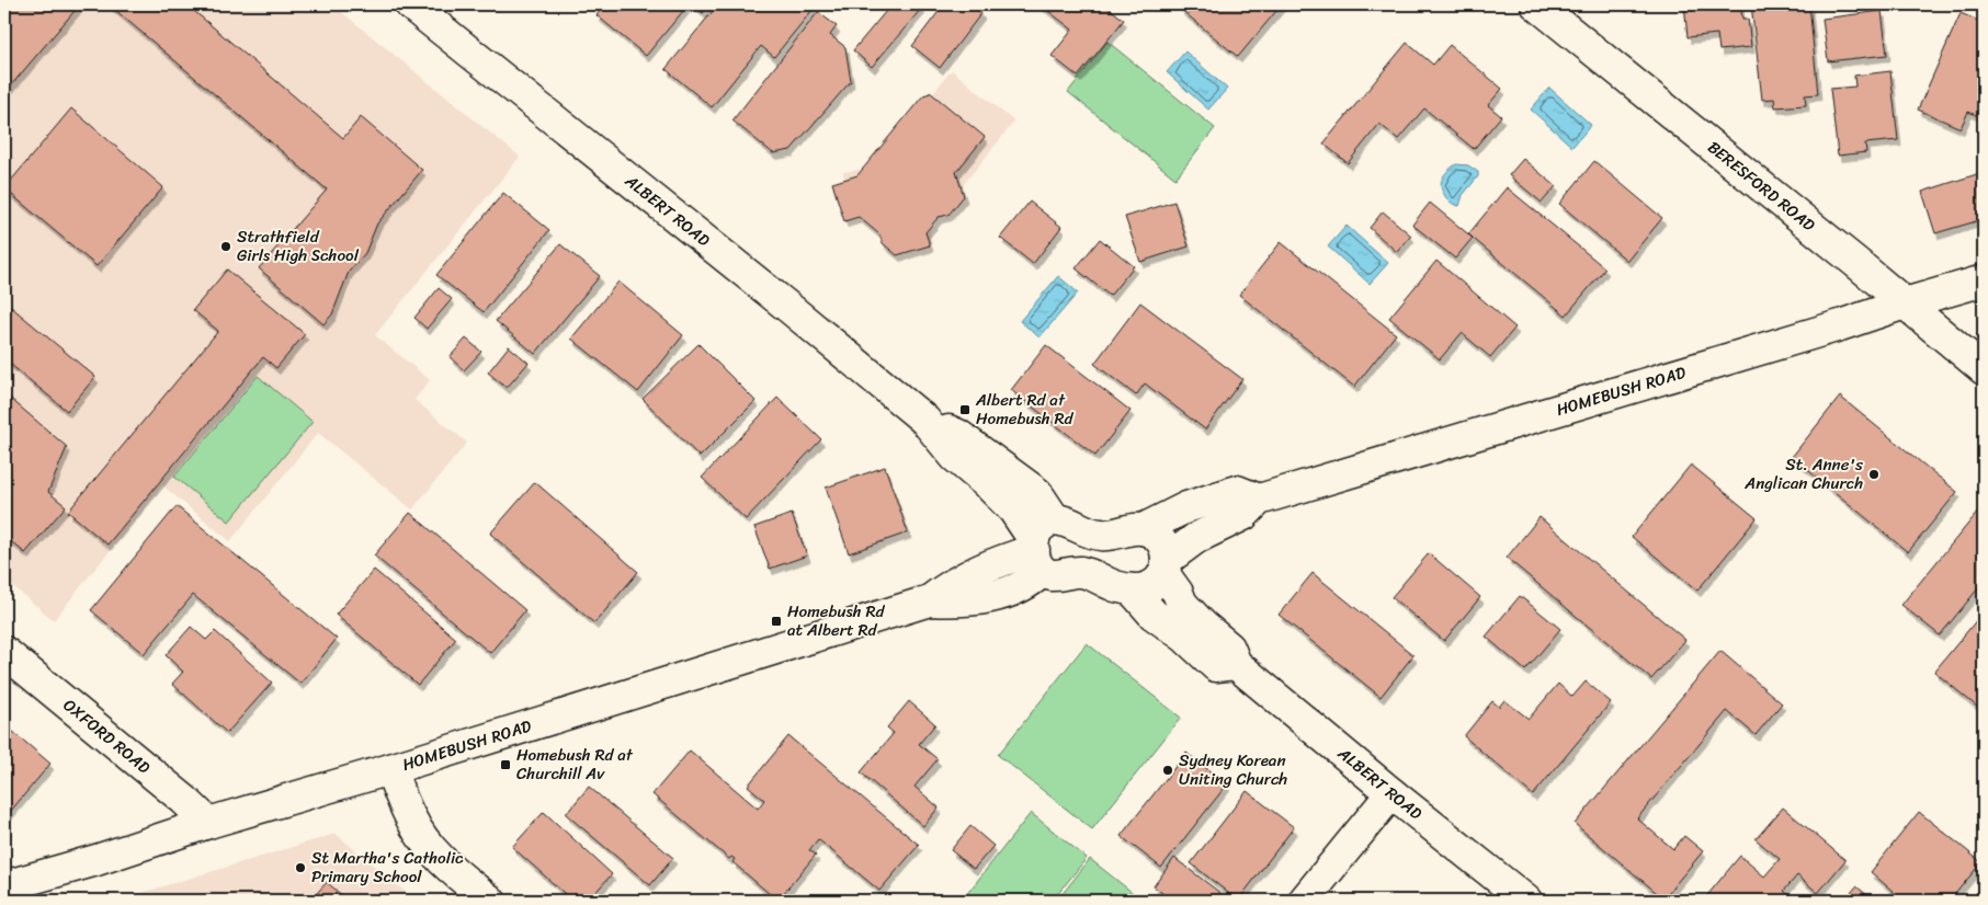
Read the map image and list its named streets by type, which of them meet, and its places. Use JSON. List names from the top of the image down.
{
  "streets": {
    "main road": [
      "BERESFORD ROAD",
      "ALBERT ROAD",
      "HOMEBUSH ROAD",
      "OXFORD ROAD"
    ]
  },
  "crossings": [
    ["BERESFORD ROAD", "HOMEBUSH ROAD"],
    ["ALBERT ROAD", "HOMEBUSH ROAD"],
    ["HOMEBUSH ROAD", "OXFORD ROAD"]
  ],
  "places": {
    "other": [
      "Strathfield Girls High School",
      "St. Anne's Anglican Church",
      "Sydney Korean Uniting Church",
      "St Martha's Catholic Primary School"
    ],
    "transit": ["Albert Rd at Homebush Rd", "Homebush Rd at Albert Rd", "Homebush Rd at Churchill Av"]
  }
}
